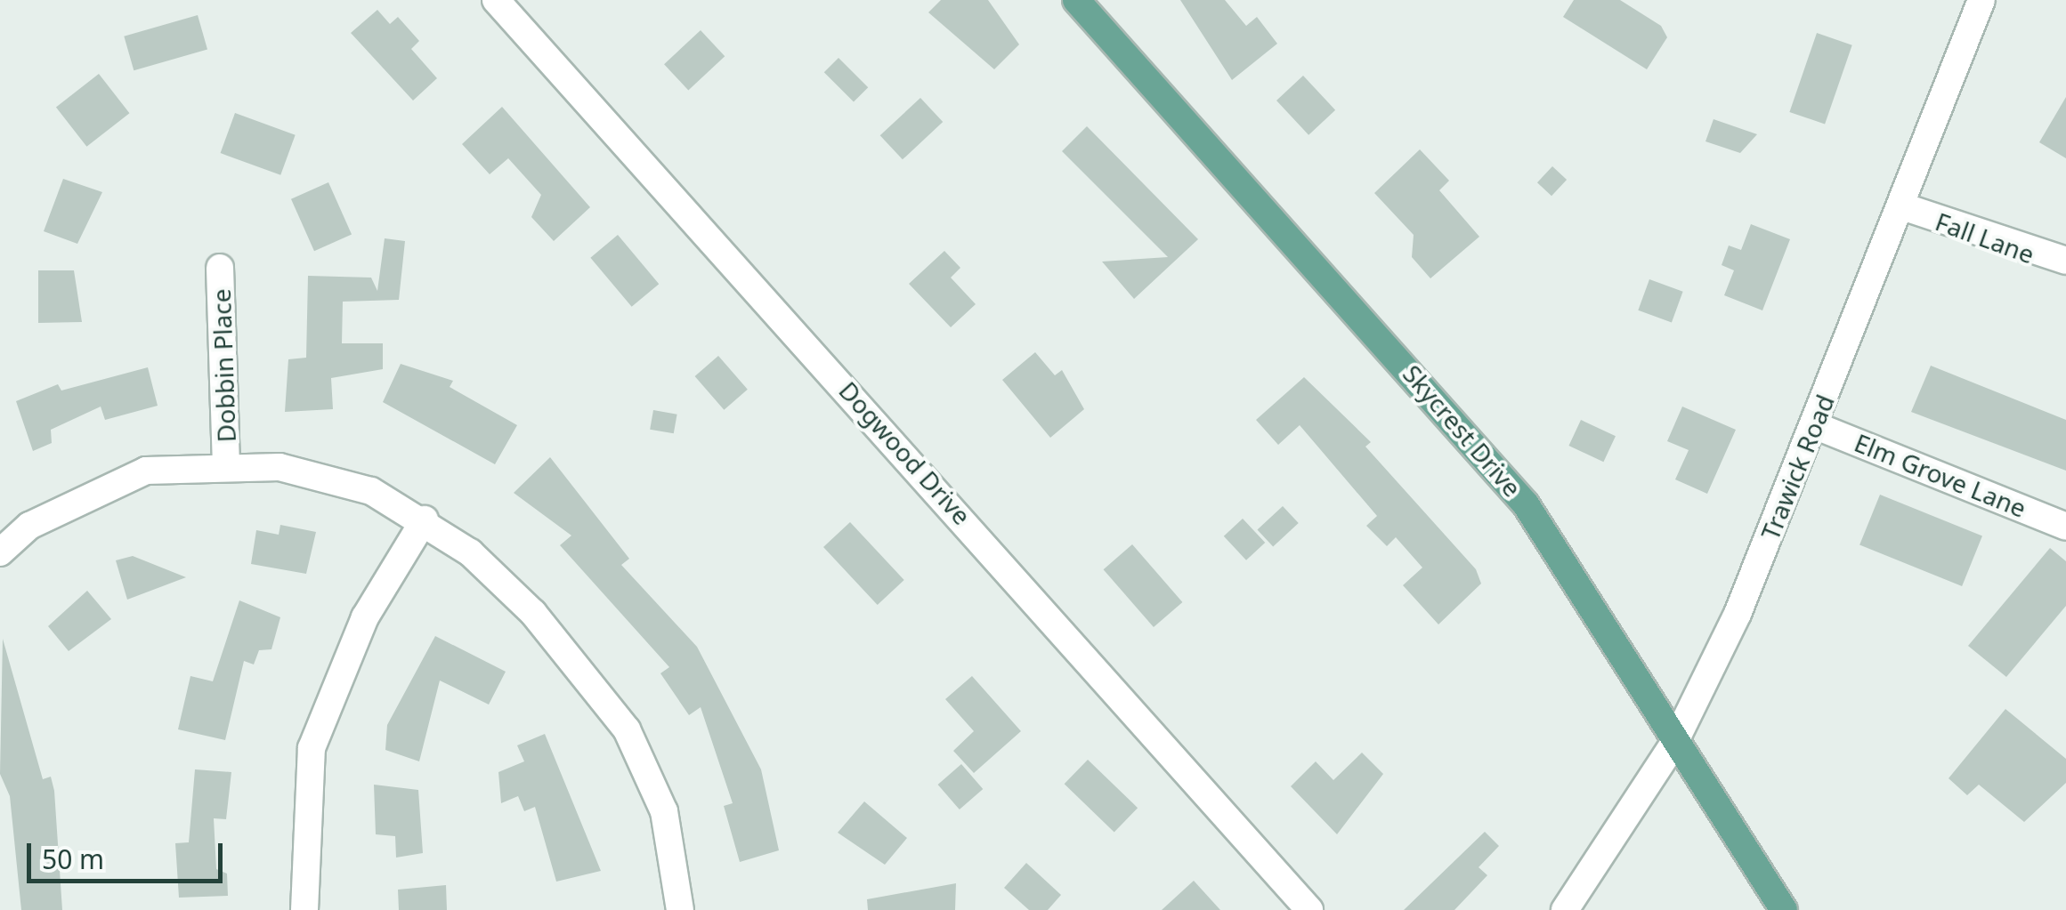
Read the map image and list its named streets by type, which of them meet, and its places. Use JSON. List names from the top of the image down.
{
  "streets": {
    "main road": ["Skycrest Drive"],
    "street": [
      "Fall Lane",
      "Dobbin Place",
      "Dogwood Drive",
      "Trawick Road",
      "Elm Grove Lane"
    ]
  },
  "crossings": [
    ["Fall Lane", "Trawick Road"],
    ["Skycrest Drive", "Trawick Road"],
    ["Trawick Road", "Elm Grove Lane"]
  ],
  "scale_bar": "50 m"
}
